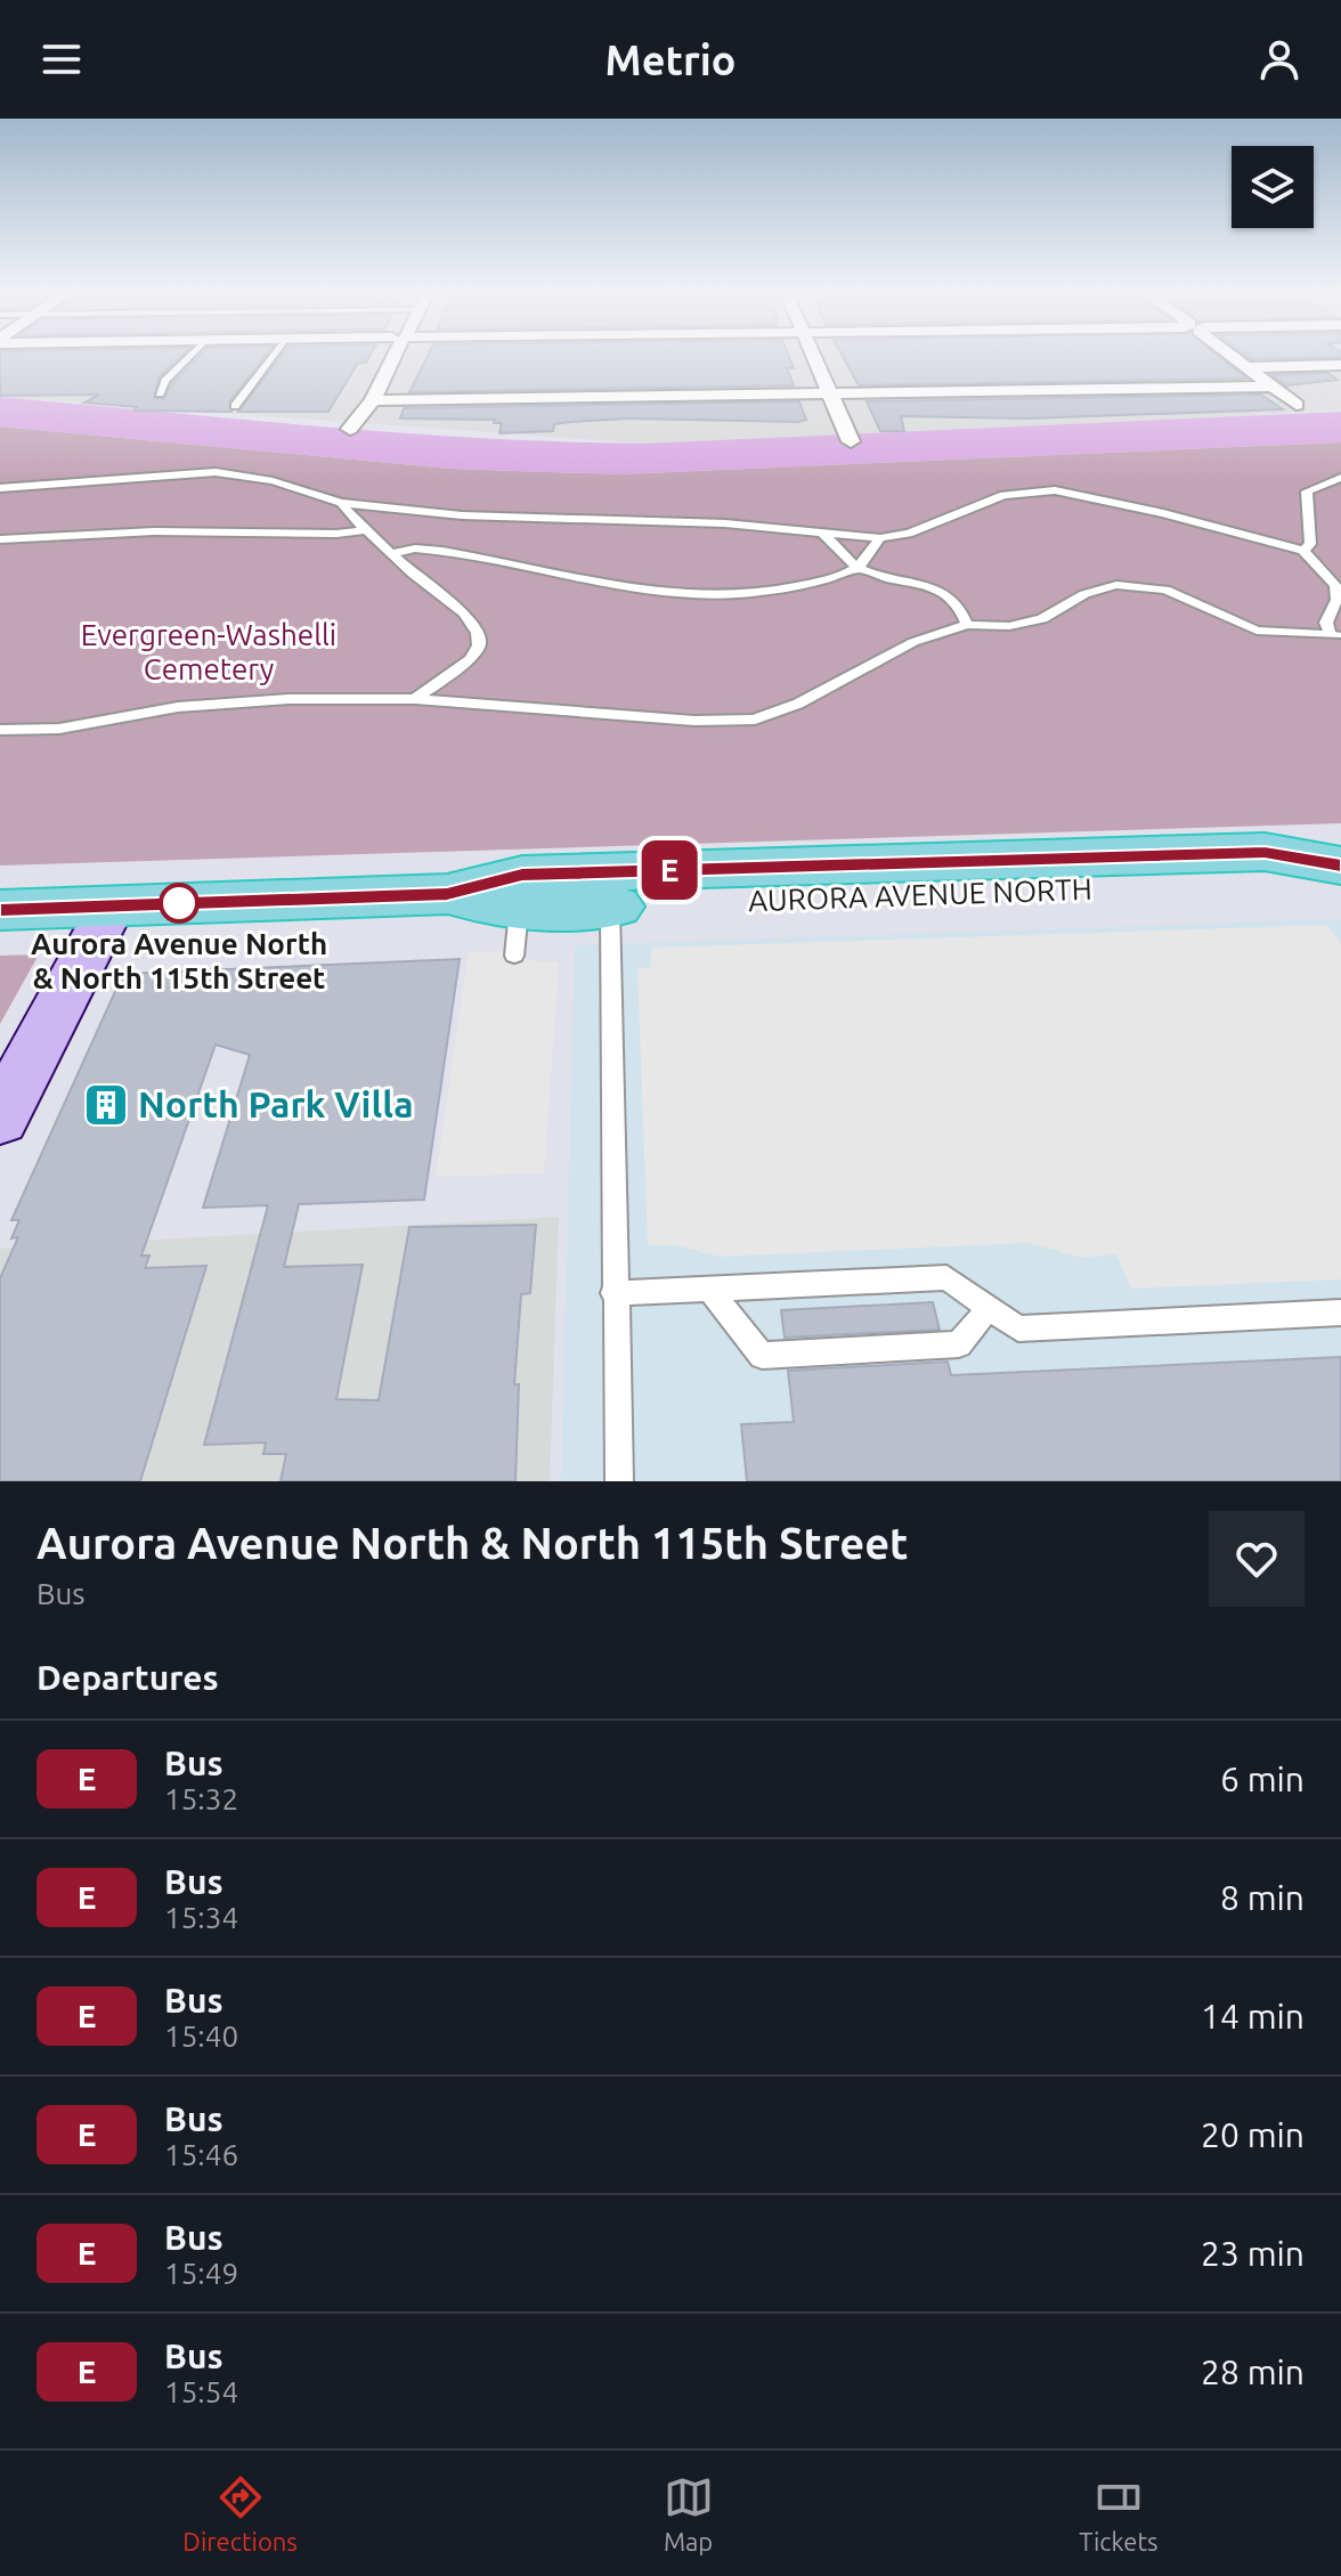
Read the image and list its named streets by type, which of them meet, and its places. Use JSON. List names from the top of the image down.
{
  "streets": {
    "highway": ["AURORA AVENUE NORTH"]
  },
  "parks": ["Evergreen-Washelli Cemetery"],
  "places": {
    "other": ["Aurora Avenue North & North 115th Street"],
    "building": ["North Park Villa"]
  },
  "lines": ["bus line E"],
  "page": {
    "header": "Metrio",
    "on_map": "E",
    "heading": [
      ["Aurora Avenue North & North 115th Street", "Bus"],
      "Departures"
    ],
    "list": [
      {
        "mark": "E",
        "name": "Bus",
        "note": "15:32",
        "value": "6 min"
      },
      {
        "mark": "E",
        "name": "Bus",
        "note": "15:34",
        "value": "8 min"
      },
      {
        "mark": "E",
        "name": "Bus",
        "note": "15:40",
        "value": "14 min"
      },
      {
        "mark": "E",
        "name": "Bus",
        "note": "15:46",
        "value": "20 min"
      },
      {
        "mark": "E",
        "name": "Bus",
        "note": "15:49",
        "value": "23 min"
      },
      {
        "mark": "E",
        "name": "Bus",
        "note": "15:54",
        "value": "28 min"
      }
    ],
    "tabs": ["Directions", "Map", "Tickets"]
  }
}
